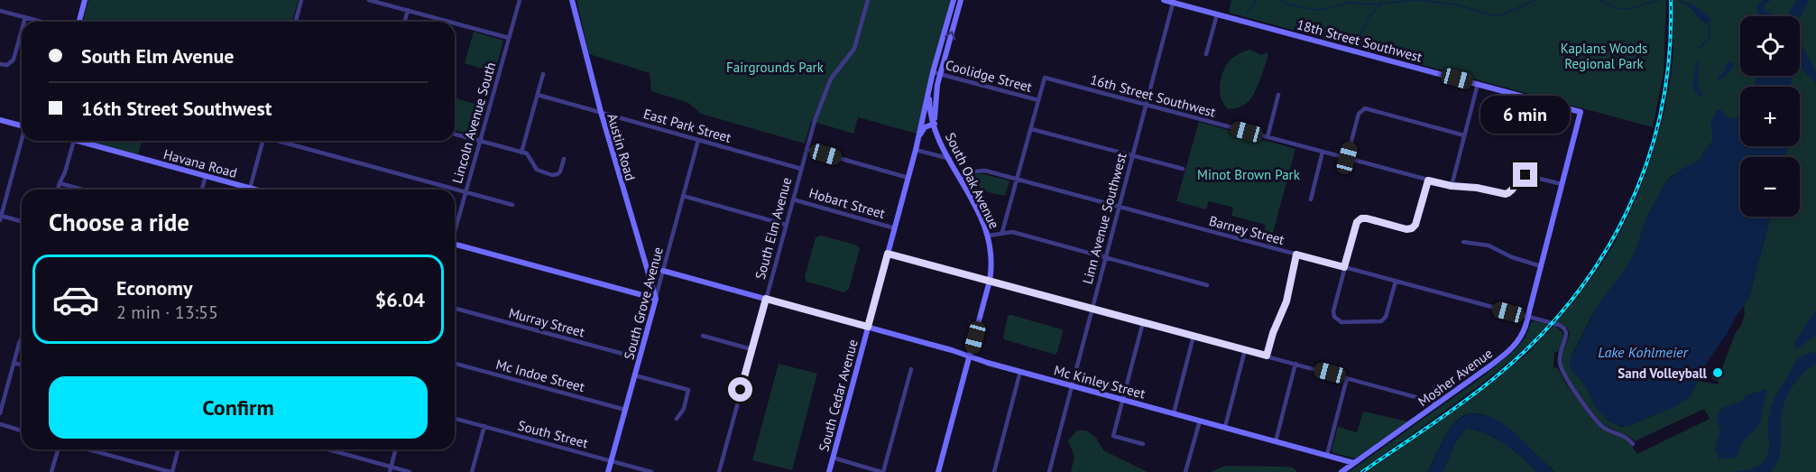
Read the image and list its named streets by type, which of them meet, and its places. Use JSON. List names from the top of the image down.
{
  "streets": {
    "street": [
      "18th Street Southwest",
      "Coolidge Street",
      "16th Street Southwest",
      "Lincoln Avenue South",
      "East Park Street",
      "Austin Road",
      "Havana Road",
      "South Oak Avenue",
      "Hobart Street",
      "Linn Avenue Southwest",
      "South Elm Avenue",
      "Barney Street",
      "South Grove Avenue",
      "Murray Street",
      "Mc Indoe Street",
      "Mosher Avenue",
      "Mc Kinley Street",
      "South Cedar Avenue",
      "South Street"
    ]
  },
  "crossings": [
    ["18th Street Southwest", "Linn Avenue Southwest"],
    ["18th Street Southwest", "Mosher Avenue"],
    ["Coolidge Street", "16th Street Southwest"],
    ["Coolidge Street", "South Cedar Avenue"],
    ["16th Street Southwest", "Linn Avenue Southwest"],
    ["16th Street Southwest", "Mosher Avenue"],
    ["East Park Street", "Austin Road"],
    ["East Park Street", "South Elm Avenue"],
    ["East Park Street", "South Grove Avenue"],
    ["Austin Road", "South Grove Avenue"],
    ["South Oak Avenue", "Barney Street"],
    ["South Oak Avenue", "Mc Kinley Street"],
    ["South Oak Avenue", "South Cedar Avenue"],
    ["Hobart Street", "South Elm Avenue"],
    ["Hobart Street", "South Cedar Avenue"],
    ["Linn Avenue Southwest", "Barney Street"],
    ["Linn Avenue Southwest", "Mc Kinley Street"],
    ["South Elm Avenue", "Mc Kinley Street"],
    ["Barney Street", "Mosher Avenue"],
    ["South Grove Avenue", "Murray Street"],
    ["South Grove Avenue", "Mc Indoe Street"],
    ["South Grove Avenue", "Mc Kinley Street"],
    ["South Grove Avenue", "South Street"],
    ["Mosher Avenue", "Mc Kinley Street"],
    ["Mc Kinley Street", "South Cedar Avenue"]
  ],
  "water": ["Lake Kohlmeier"],
  "parks": ["Kaplans Woods Regional Park", "Fairgrounds Park", "Minot Brown Park"],
  "places": ["Sand Volleyball"],
  "page": {
    "map_buttons": ["+", "−"],
    "banner": ["South Elm Avenue", "16th Street Southwest"],
    "bubble": "6 min",
    "heading": "Choose a ride",
    "list": [
      {
        "name": "Economy",
        "note": "2 min · 13:55",
        "value": "$6.04"
      }
    ],
    "buttons": "Confirm"
  }
}
